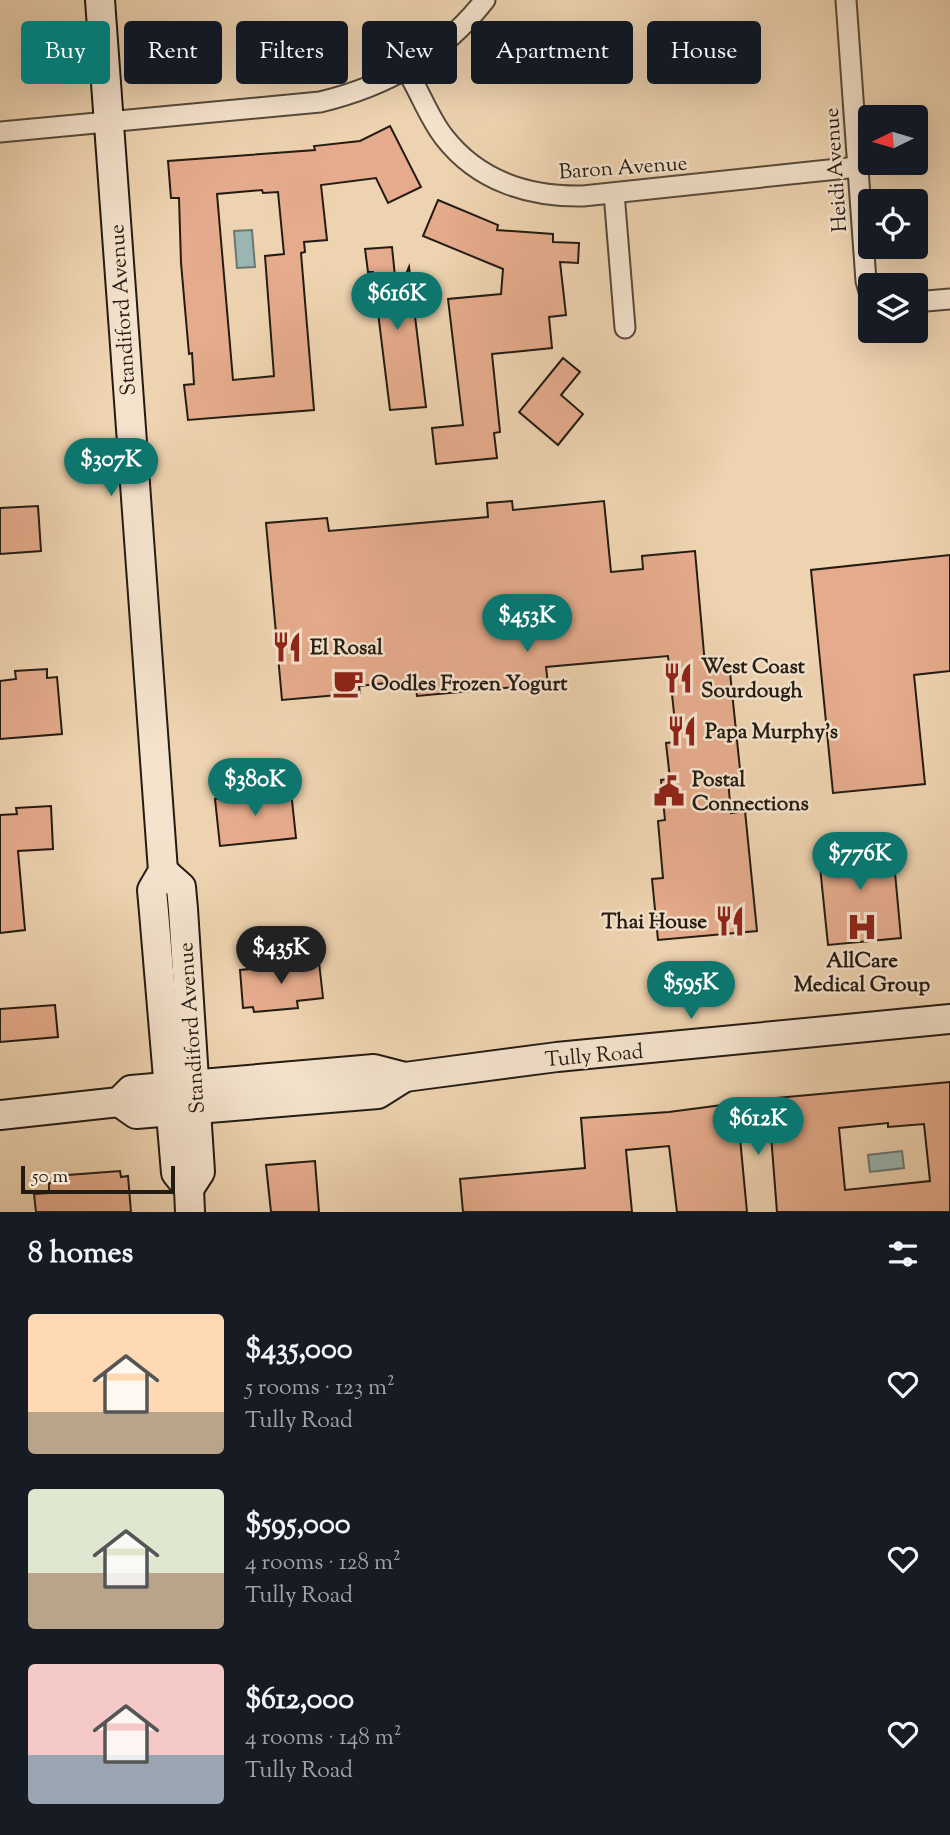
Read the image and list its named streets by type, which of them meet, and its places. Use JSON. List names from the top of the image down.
{
  "streets": {
    "main road": ["Standiford Avenue", "Tully Road"],
    "street": ["Baron Avenue", "Heidi Avenue"]
  },
  "crossings": [
    ["Baron Avenue", "Heidi Avenue"],
    ["Standiford Avenue", "Tully Road"]
  ],
  "places": {
    "restaurant": [
      "El Rosal",
      "West Coast Sourdough",
      "Papa Murphy's",
      "Thai House"
    ],
    "cafe": ["Oodles Frozen Yogurt"],
    "public building": ["Postal Connections"],
    "hospital": ["AllCare Medical Group"]
  },
  "scale_bar": "50 m",
  "north": "left",
  "page": {
    "chip": [
      "Buy",
      "Rent",
      "Filters",
      "New",
      "Apartment",
      "House"
    ],
    "price": [
      "$616K",
      "$307K",
      "$453K",
      "$380K",
      "$776K",
      "$435K",
      "$595K",
      "$612K"
    ],
    "scale": "50 m",
    "heading": "8 homes",
    "list": [
      {
        "name": "$435,000",
        "note": "5 rooms · 123 m² · Tully Road"
      },
      {
        "name": "$595,000",
        "note": "4 rooms · 128 m² · Tully Road"
      },
      {
        "name": "$612,000",
        "note": "4 rooms · 148 m² · Tully Road"
      }
    ]
  }
}
